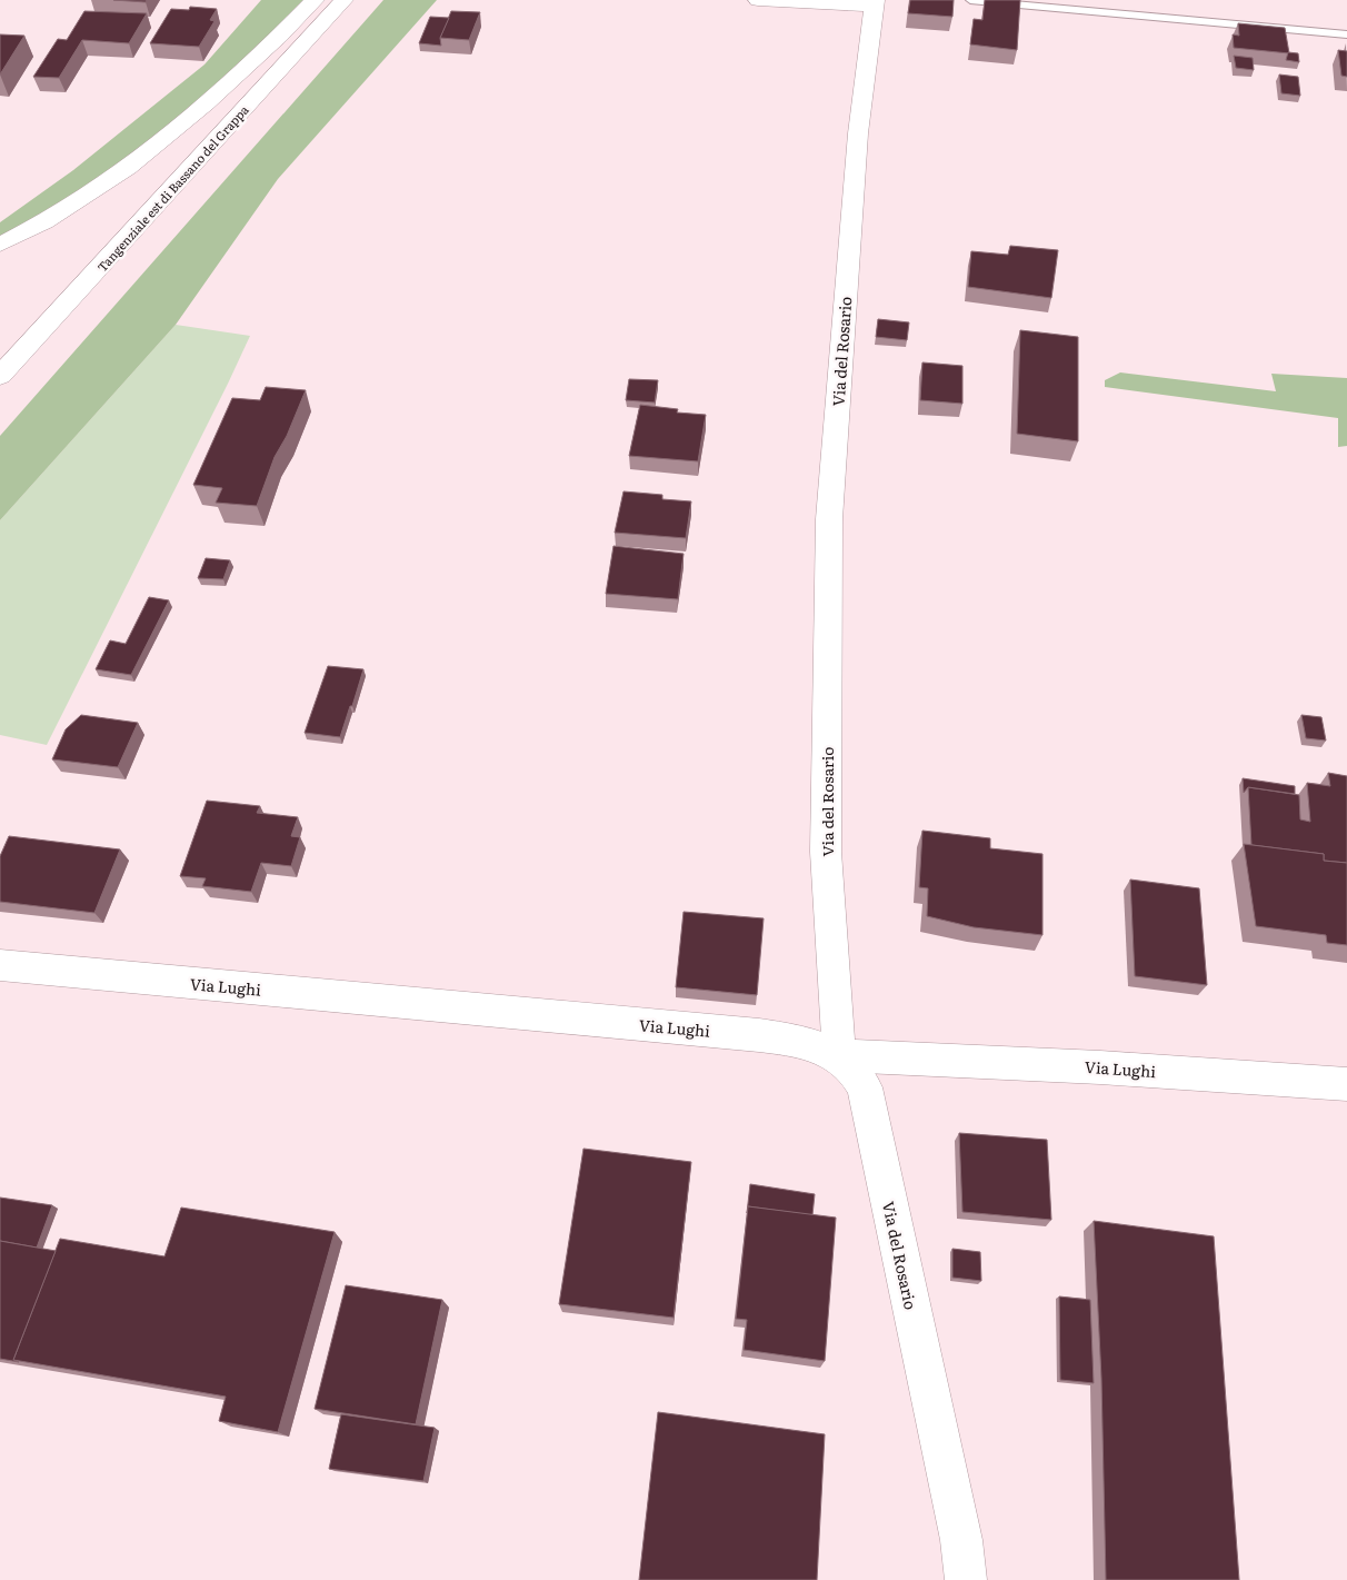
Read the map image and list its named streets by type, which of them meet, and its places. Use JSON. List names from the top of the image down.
{
  "streets": {
    "main road": ["Tangenziale est di Bassano del Grappa", "Via del Rosario", "Via Lughi"]
  },
  "crossings": [
    ["Via del Rosario", "Via Lughi"]
  ]
}
